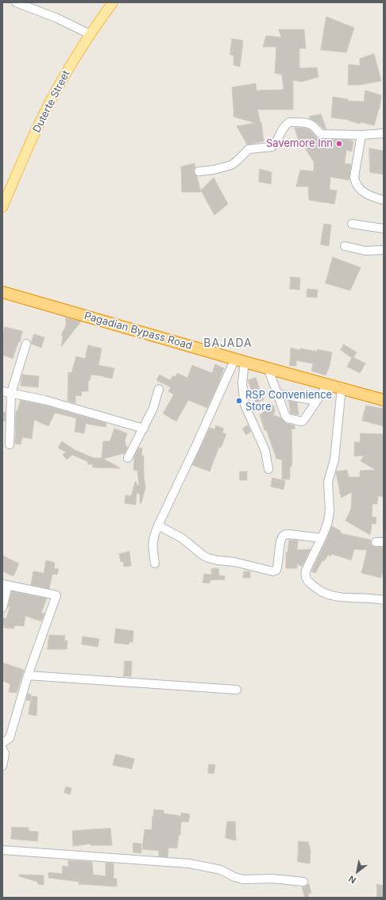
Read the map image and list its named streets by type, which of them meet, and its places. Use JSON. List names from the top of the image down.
{
  "streets": {
    "highway": ["Pagadian Bypass Road"],
    "main road": ["Duterte Street"]
  },
  "districts": ["BAJADA"],
  "places": ["Savemore Inn", "RSP Convenience Store"],
  "north": "bottom left"
}
